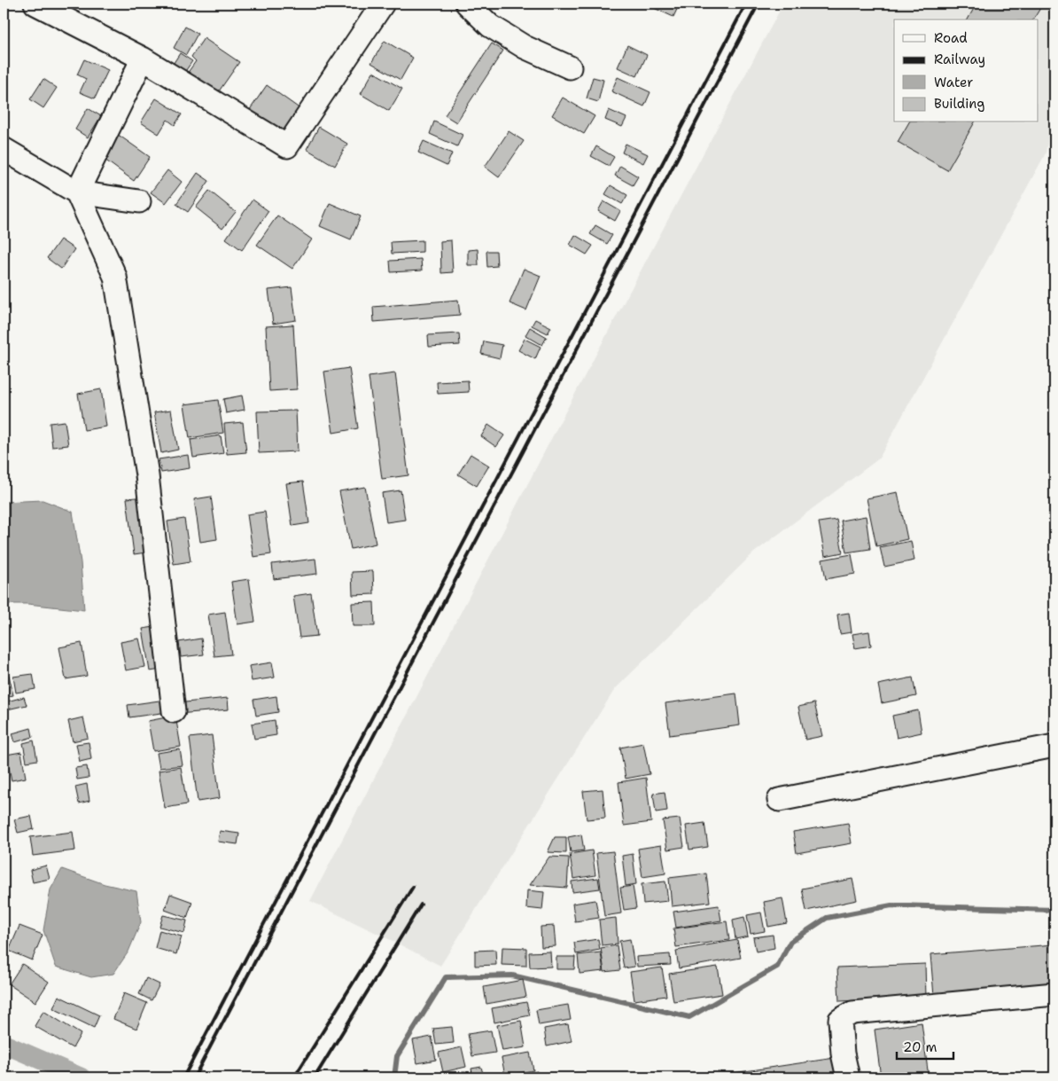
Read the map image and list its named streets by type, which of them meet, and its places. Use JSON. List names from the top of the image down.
{
  "legend": [
    "Road",
    "Railway",
    "Water",
    "Building"
  ],
  "scale_bar": "20 m"
}
